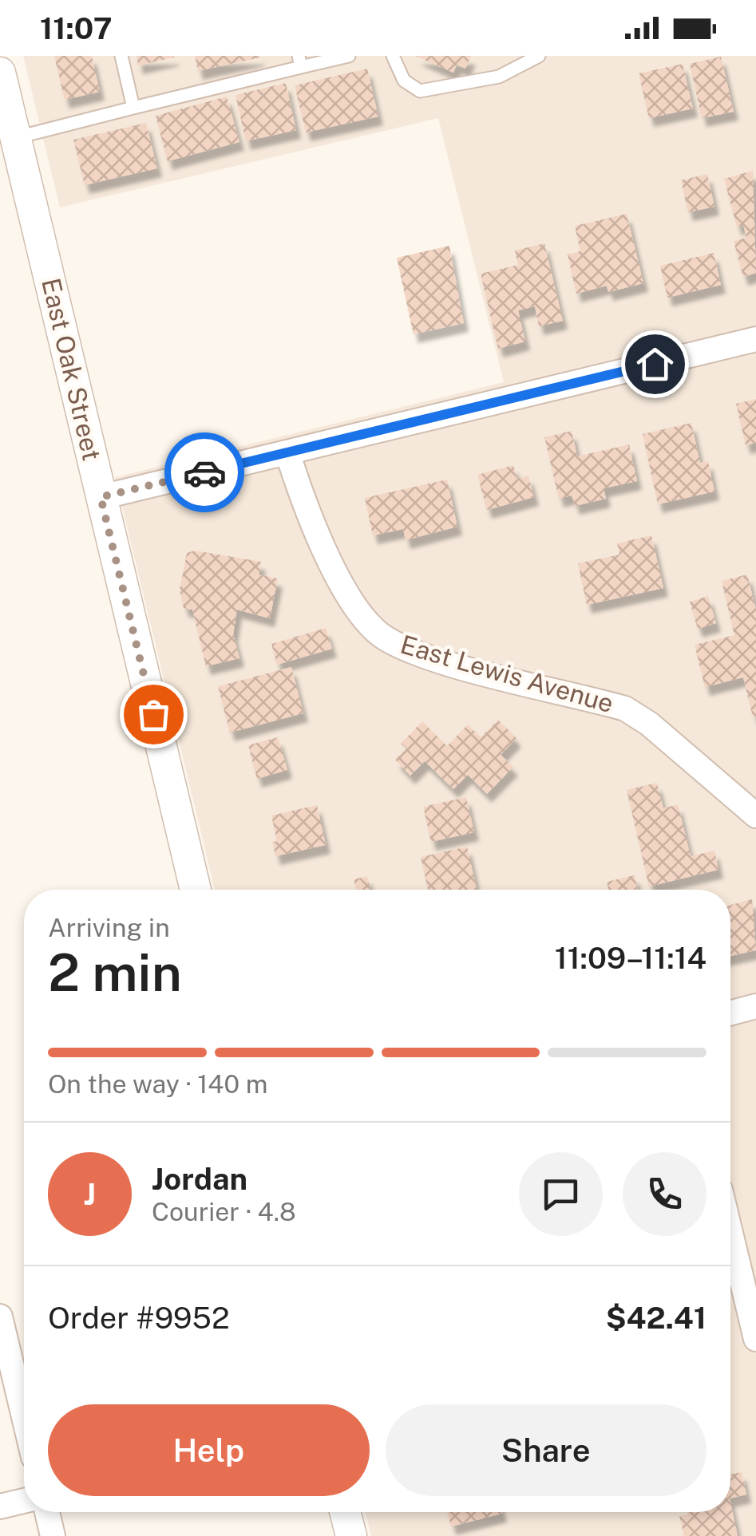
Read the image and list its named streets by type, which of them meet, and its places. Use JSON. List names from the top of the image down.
{
  "streets": {
    "street": ["East Oak Street", "East Lewis Avenue"]
  },
  "page": {
    "status": "11:07",
    "heading": ["2 min", "Arriving in", "11:09–11:14"],
    "panel": [
      "Jordan",
      "Courier · 4.8",
      "Order #9952",
      "$42.41"
    ],
    "bar": "On the way · 140 m",
    "round": "J",
    "buttons": ["Help", "Share"]
  }
}
